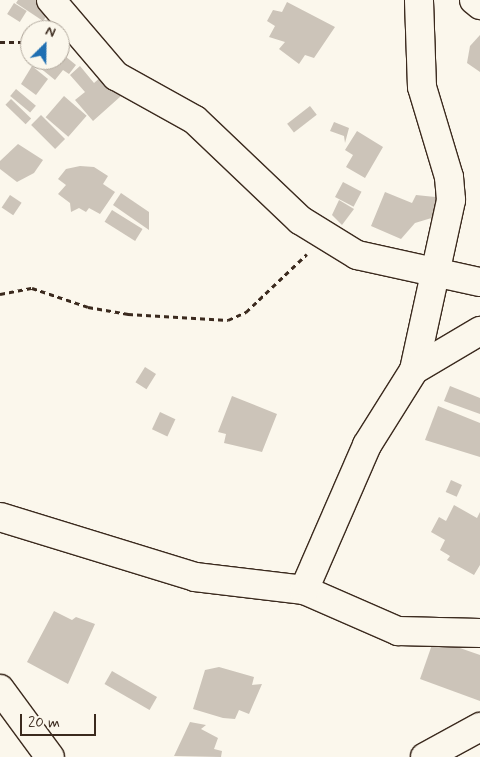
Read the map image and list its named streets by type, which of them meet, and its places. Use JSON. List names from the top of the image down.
{
  "scale_bar": "20 m",
  "north": "top right"
}
